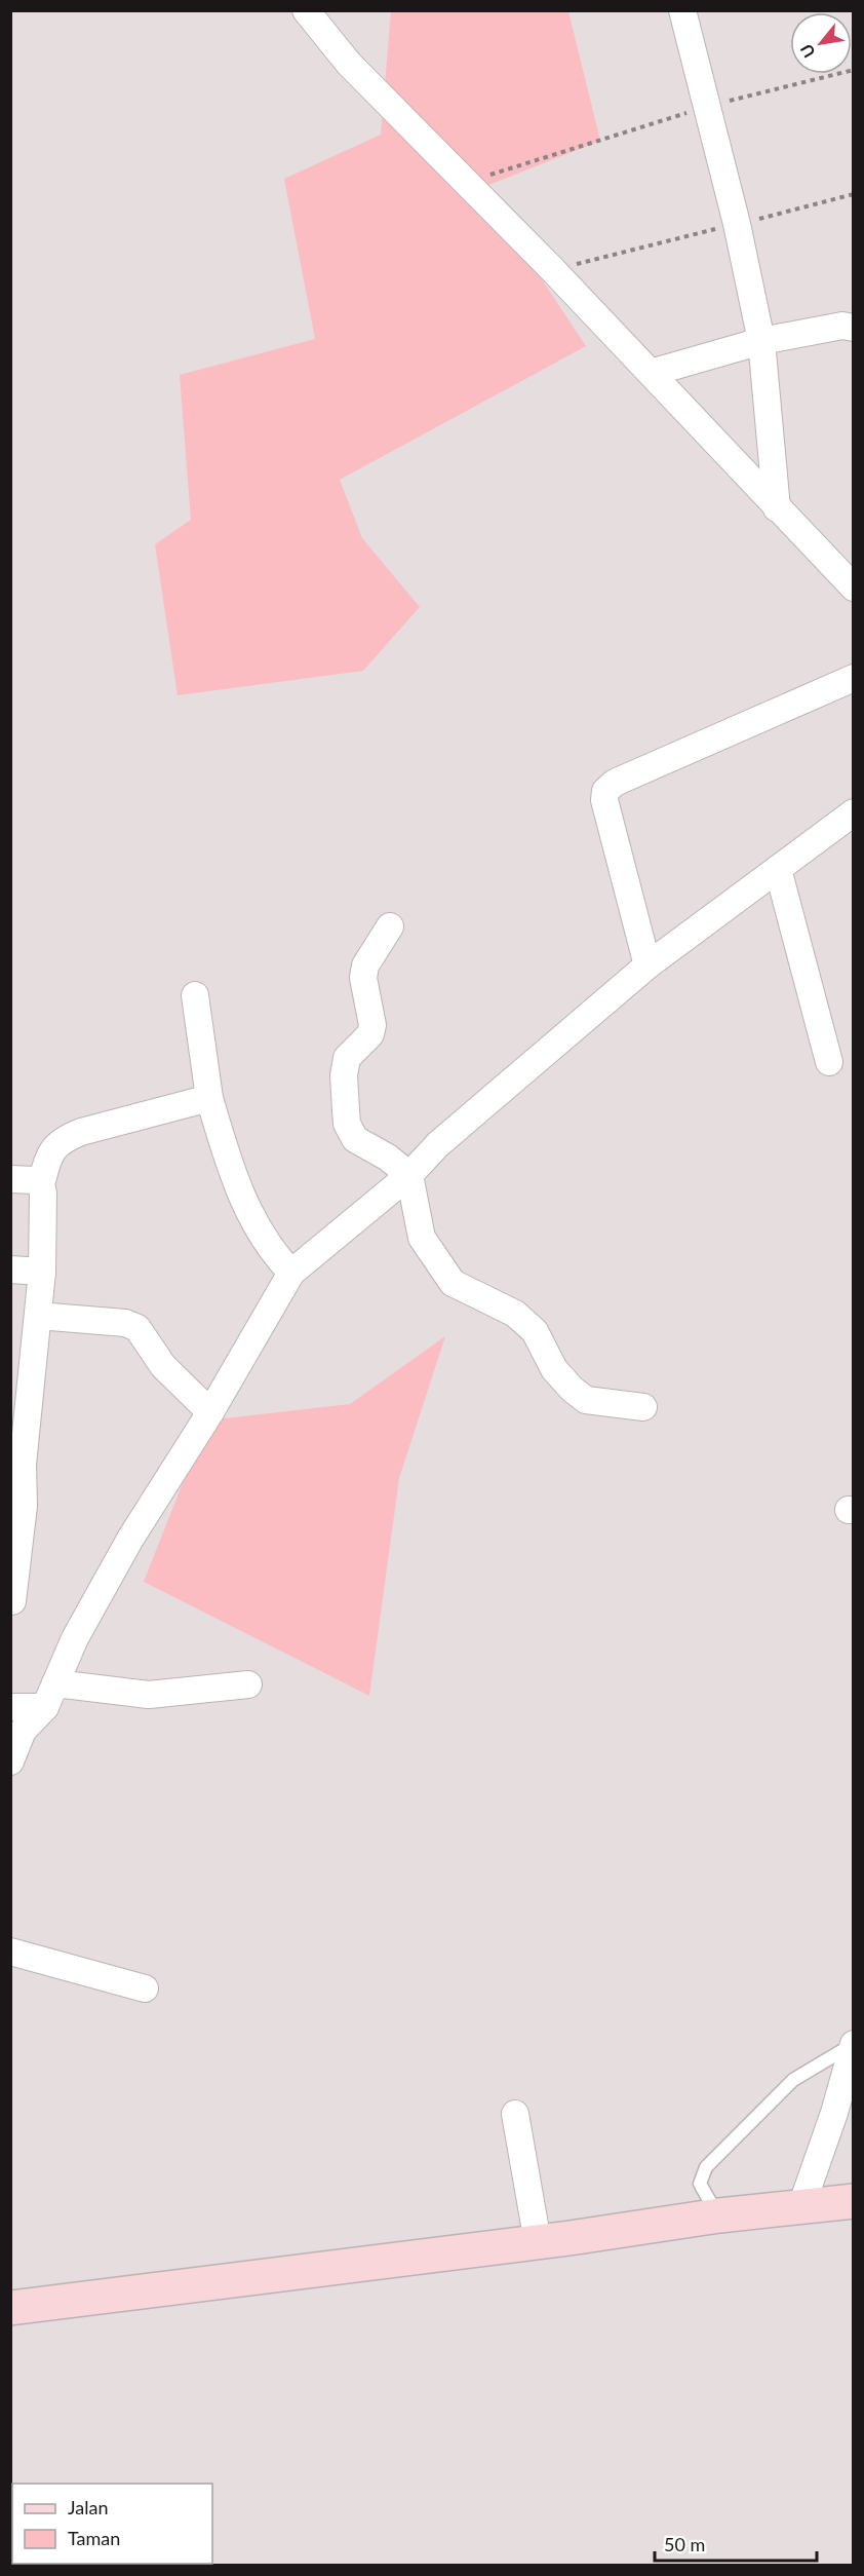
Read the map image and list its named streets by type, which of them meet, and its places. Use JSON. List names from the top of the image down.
{
  "legend": ["Jalan", "Taman"],
  "scale_bar": "50 m",
  "north": "bottom left"
}
